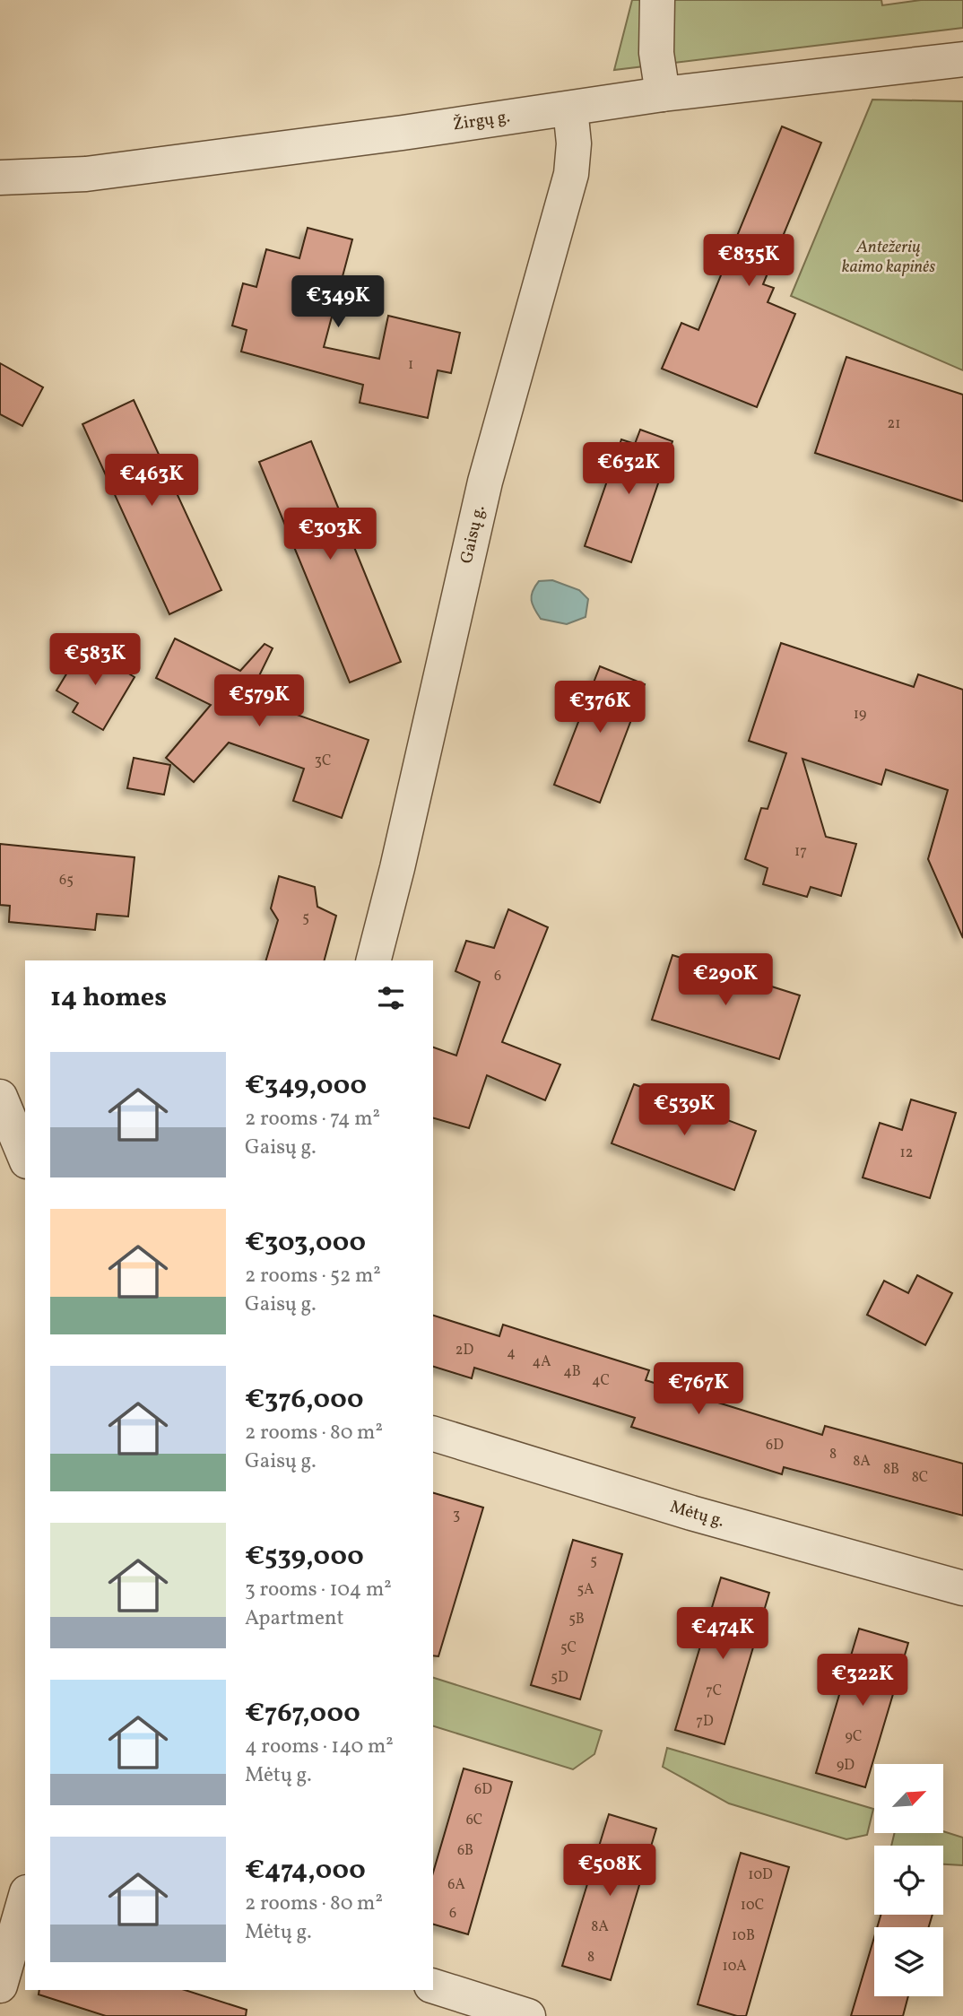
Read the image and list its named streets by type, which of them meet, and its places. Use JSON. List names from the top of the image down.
{
  "streets": {
    "street": ["Žirgų g.", "Gaisų g.", "Mėtų g."]
  },
  "crossings": [
    ["Žirgų g.", "Gaisų g."]
  ],
  "parks": ["Antežerių kaimo kapinės"],
  "house_numbers": [
    "1",
    "21",
    "19",
    "3C",
    "17",
    "65",
    "5",
    "6",
    "12",
    "2D",
    "4",
    "4A",
    "4B",
    "4C",
    "6D",
    "8",
    "8A",
    "8B",
    "8C",
    "3",
    "5",
    "5A",
    "5B",
    "5C",
    "5D",
    "7C",
    "7D",
    "9C",
    "9D",
    "6D",
    "6C",
    "6B",
    "10D",
    "6A",
    "10C",
    "6",
    "8A",
    "10B",
    "8",
    "10A"
  ],
  "north": "top right",
  "page": {
    "price": [
      "€835K",
      "€349K",
      "€632K",
      "€463K",
      "€303K",
      "€583K",
      "€579K",
      "€376K",
      "€290K",
      "€539K",
      "€767K",
      "€474K",
      "€322K",
      "€508K"
    ],
    "heading": "14 homes",
    "list": [
      {
        "name": "€349,000",
        "note": "2 rooms · 74 m² · Gaisų g."
      },
      {
        "name": "€303,000",
        "note": "2 rooms · 52 m² · Gaisų g."
      },
      {
        "name": "€376,000",
        "note": "2 rooms · 80 m² · Gaisų g."
      },
      {
        "name": "€539,000",
        "note": "3 rooms · 104 m² · Apartment"
      },
      {
        "name": "€767,000",
        "note": "4 rooms · 140 m² · Mėtų g."
      },
      {
        "name": "€474,000",
        "note": "2 rooms · 80 m² · Mėtų g."
      }
    ]
  }
}
